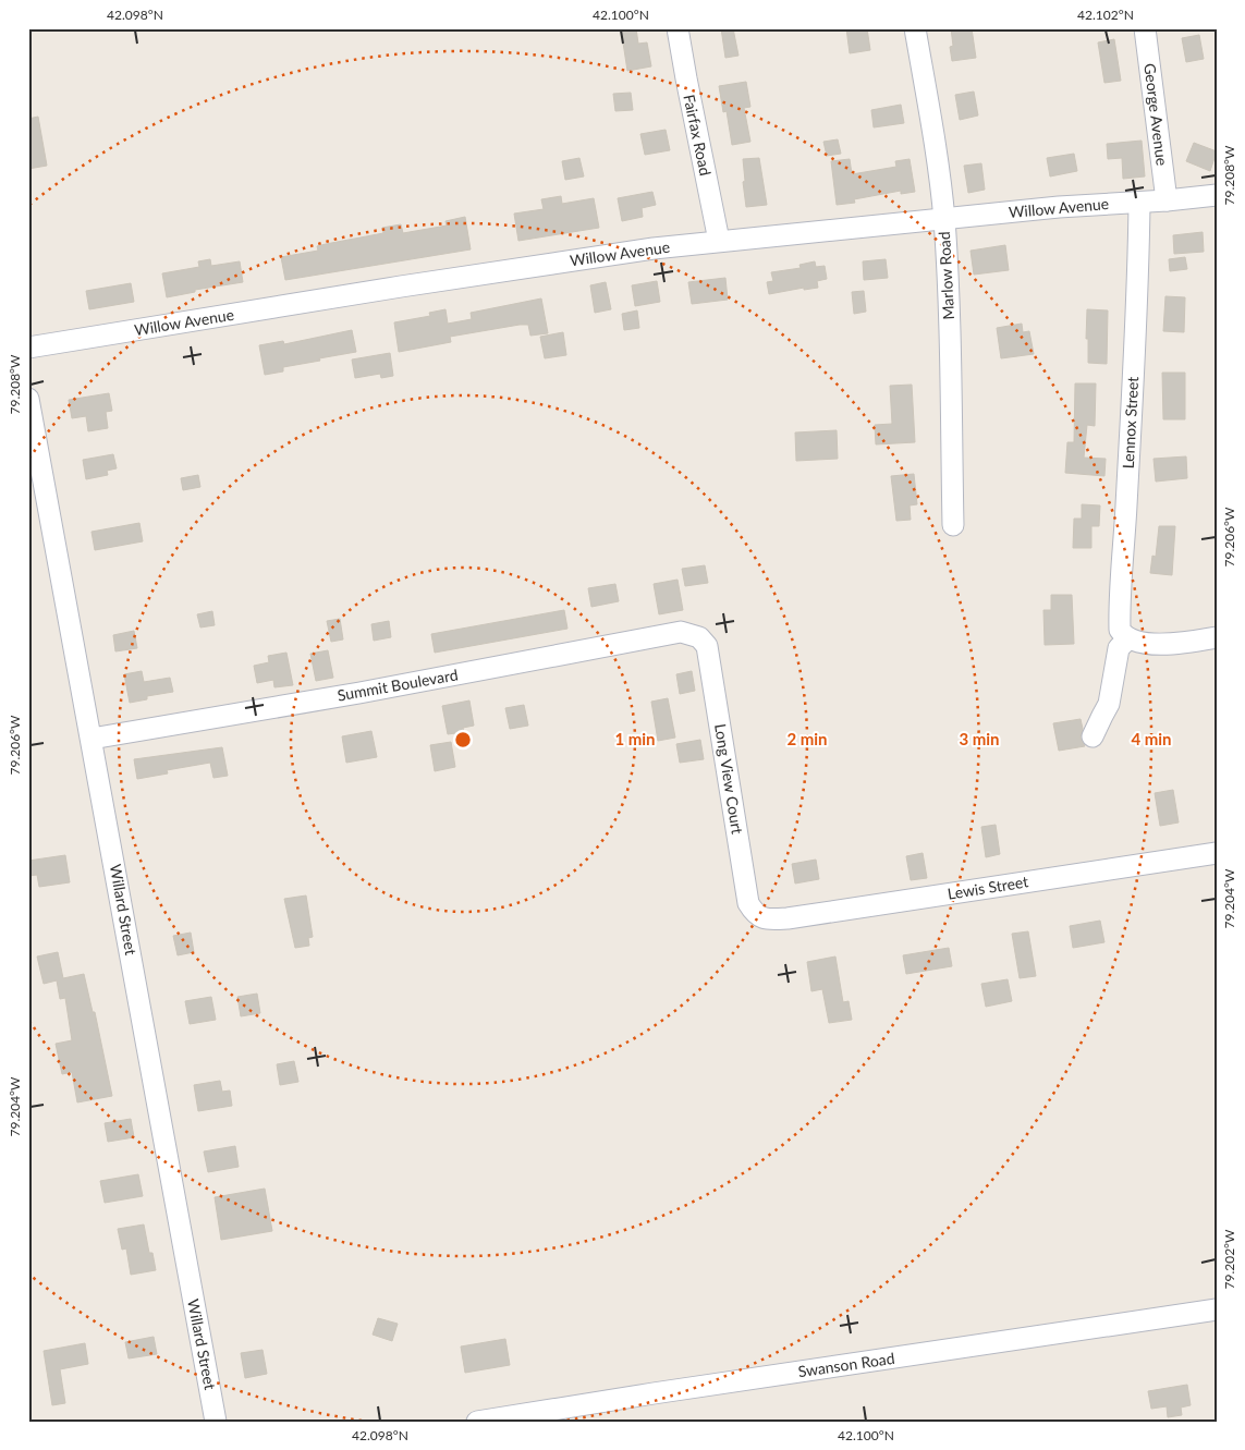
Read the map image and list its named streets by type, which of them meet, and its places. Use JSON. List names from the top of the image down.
{
  "streets": {
    "street": [
      "George Avenue",
      "Fairfax Road",
      "Willow Avenue",
      "Marlow Road",
      "Lennox Street",
      "Summit Boulevard",
      "Long View Court",
      "Lewis Street",
      "Willard Street",
      "Swanson Road"
    ]
  },
  "crossings": [
    ["George Avenue", "Willow Avenue"],
    ["Fairfax Road", "Willow Avenue"],
    ["Willow Avenue", "Marlow Road"],
    ["Willow Avenue", "Lennox Street"],
    ["Summit Boulevard", "Long View Court"],
    ["Summit Boulevard", "Willard Street"],
    ["Long View Court", "Lewis Street"]
  ],
  "coordinates": [
    "42.098°N",
    "42.100°N",
    "42.102°N",
    "79.208°W",
    "79.206°W",
    "79.204°W",
    "79.202°W"
  ],
  "rings": [
    "1 min",
    "2 min",
    "3 min",
    "4 min"
  ]
}
